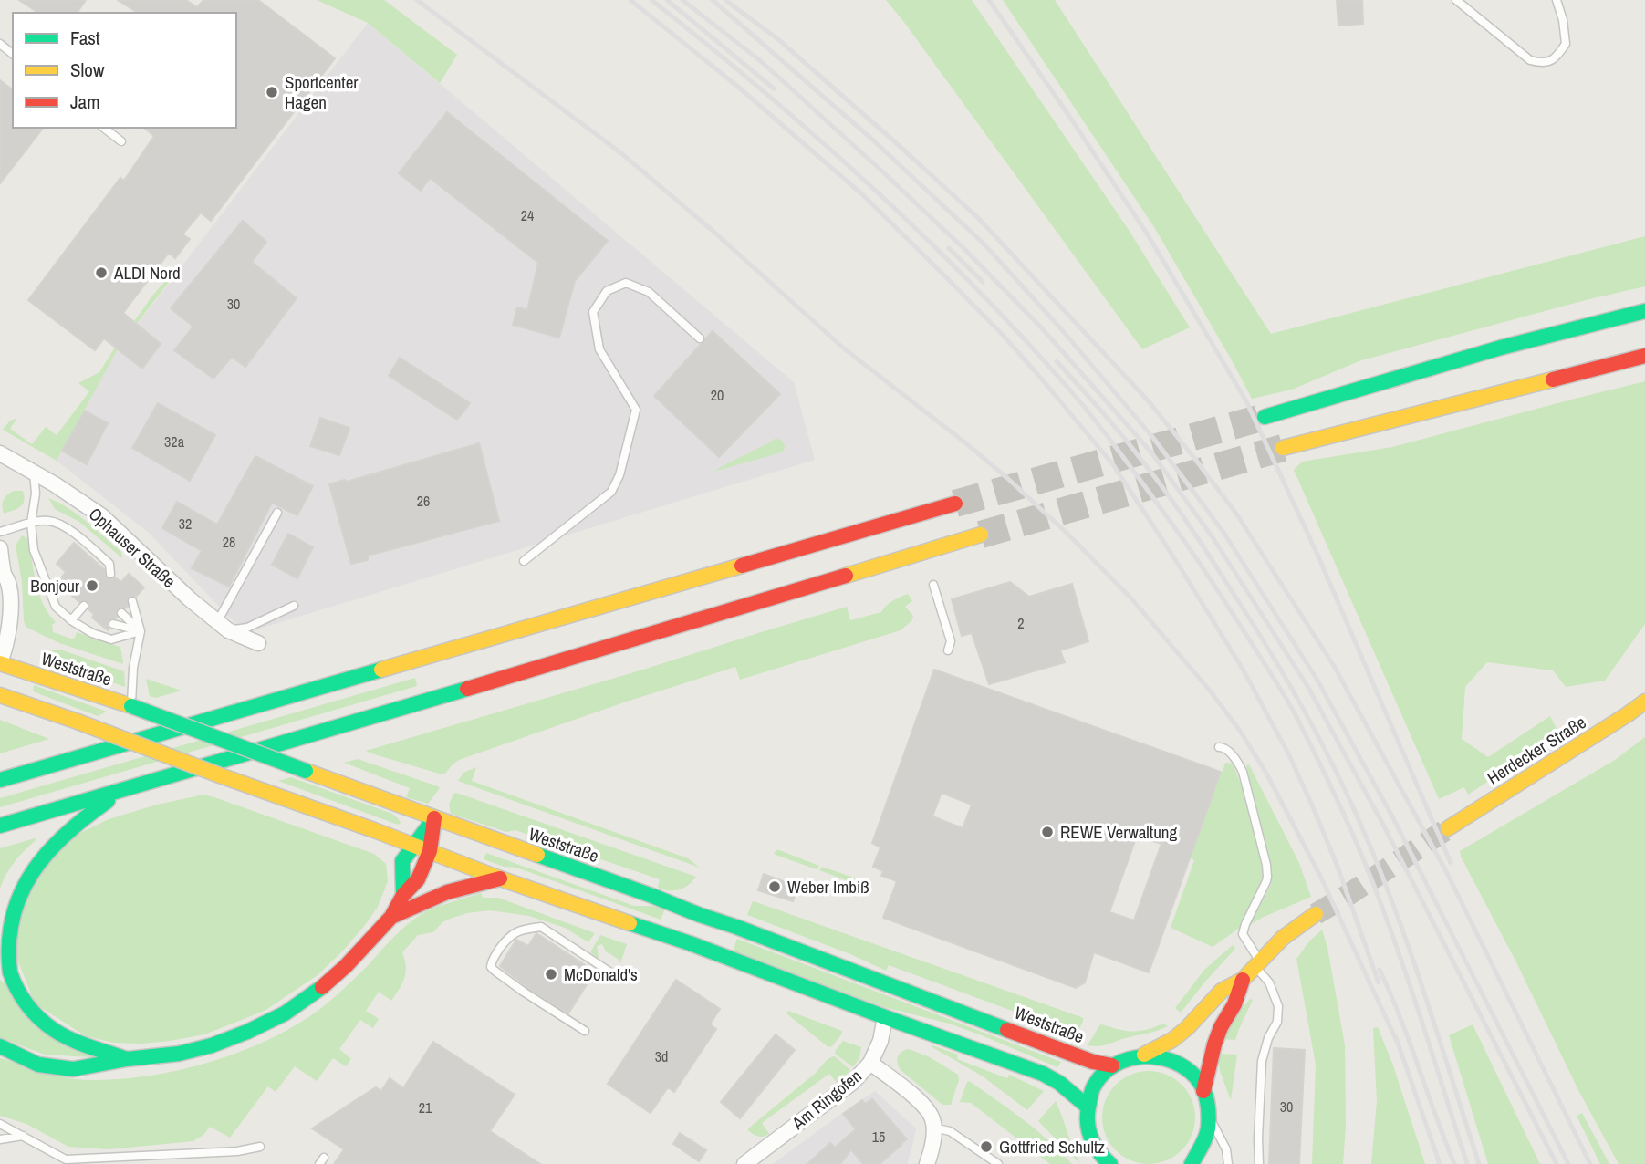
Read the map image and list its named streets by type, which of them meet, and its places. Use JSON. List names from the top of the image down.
{
  "streets": {
    "main road": ["Weststraße", "Herdecker Straße"],
    "street": ["Ophauser Straße", "Am Ringofen"]
  },
  "places": [
    "Sportcenter Hagen",
    "ALDI Nord",
    "Bonjour",
    "REWE Verwaltung",
    "Weber Imbiß",
    "McDonald's",
    "Gottfried Schultz"
  ],
  "house_numbers": [
    "24",
    "30",
    "20",
    "32a",
    "26",
    "32",
    "28",
    "2",
    "3d",
    "30",
    "21",
    "15"
  ],
  "legend": ["Fast", "Slow", "Jam"]
}
